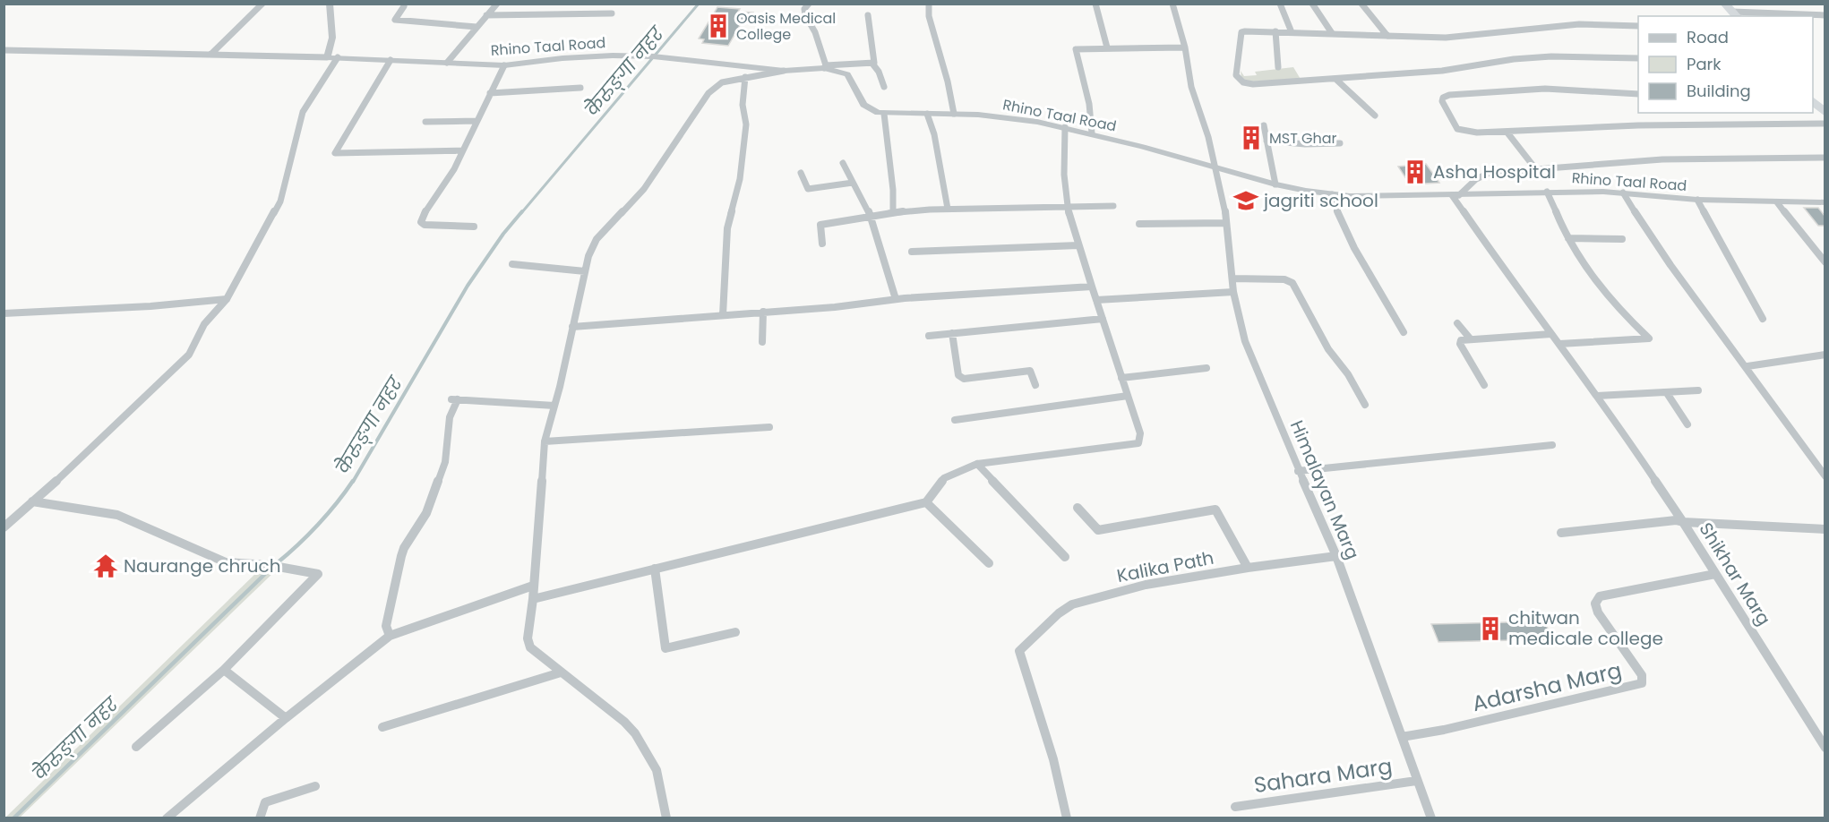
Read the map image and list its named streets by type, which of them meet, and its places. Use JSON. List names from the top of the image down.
{
  "streets": {
    "street": [
      "Rhino Taal Road",
      "Himalayan Marg",
      "Kalika Path",
      "Shikhar Marg",
      "Adarsha Marg",
      "Sahara Marg"
    ]
  },
  "crossings": [
    ["Rhino Taal Road", "Himalayan Marg"],
    ["Himalayan Marg", "Kalika Path"],
    ["Himalayan Marg", "Adarsha Marg"],
    ["Himalayan Marg", "Sahara Marg"],
    ["Shikhar Marg", "Adarsha Marg"]
  ],
  "water": ["केेरुङ्गा नहर"],
  "places": {
    "building": [
      "Oasis Medical College",
      "MST Ghar",
      "Asha Hospital",
      "chitwan medicale college"
    ],
    "school or university": ["jagriti school"],
    "temple": ["Naurange chruch"]
  },
  "legend": ["Road", "Park", "Building"]
}
